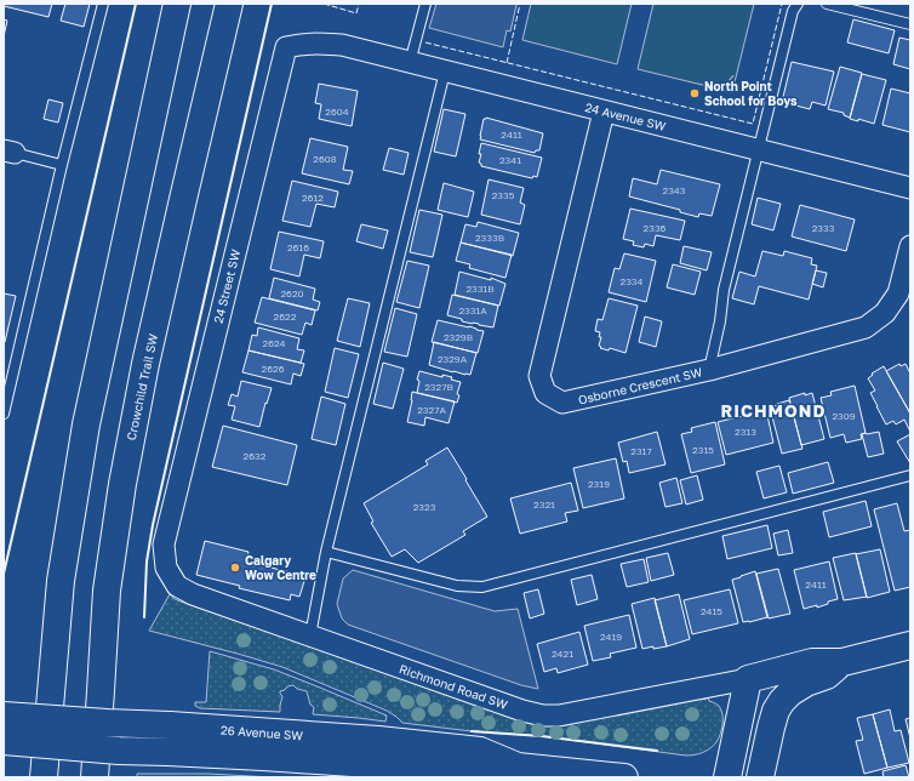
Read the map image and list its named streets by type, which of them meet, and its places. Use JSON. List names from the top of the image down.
{
  "streets": {
    "main road": ["Crowchild Trail SW", "Richmond Road SW", "26 Avenue SW"],
    "street": ["24 Avenue SW", "24 Street SW", "Osborne Crescent SW"]
  },
  "crossings": [
    ["24 Avenue SW", "24 Street SW"],
    ["24 Avenue SW", "Osborne Crescent SW"],
    ["24 Street SW", "Richmond Road SW"]
  ],
  "districts": ["RICHMOND"],
  "places": ["North Point School for Boys", "Calgary Wow Centre"],
  "house_numbers": [
    "2604",
    "2411",
    "2608",
    "2341",
    "2343",
    "2335",
    "2612",
    "2336",
    "2333",
    "2333B",
    "2616",
    "2334",
    "2331B",
    "2620",
    "2331A",
    "2622",
    "2329B",
    "2624",
    "2329A",
    "2626",
    "2327B",
    "2327A",
    "2309",
    "2313",
    "2315",
    "2317",
    "2632",
    "2319",
    "2321",
    "2323",
    "2411",
    "2415",
    "2419",
    "2421"
  ]
}
